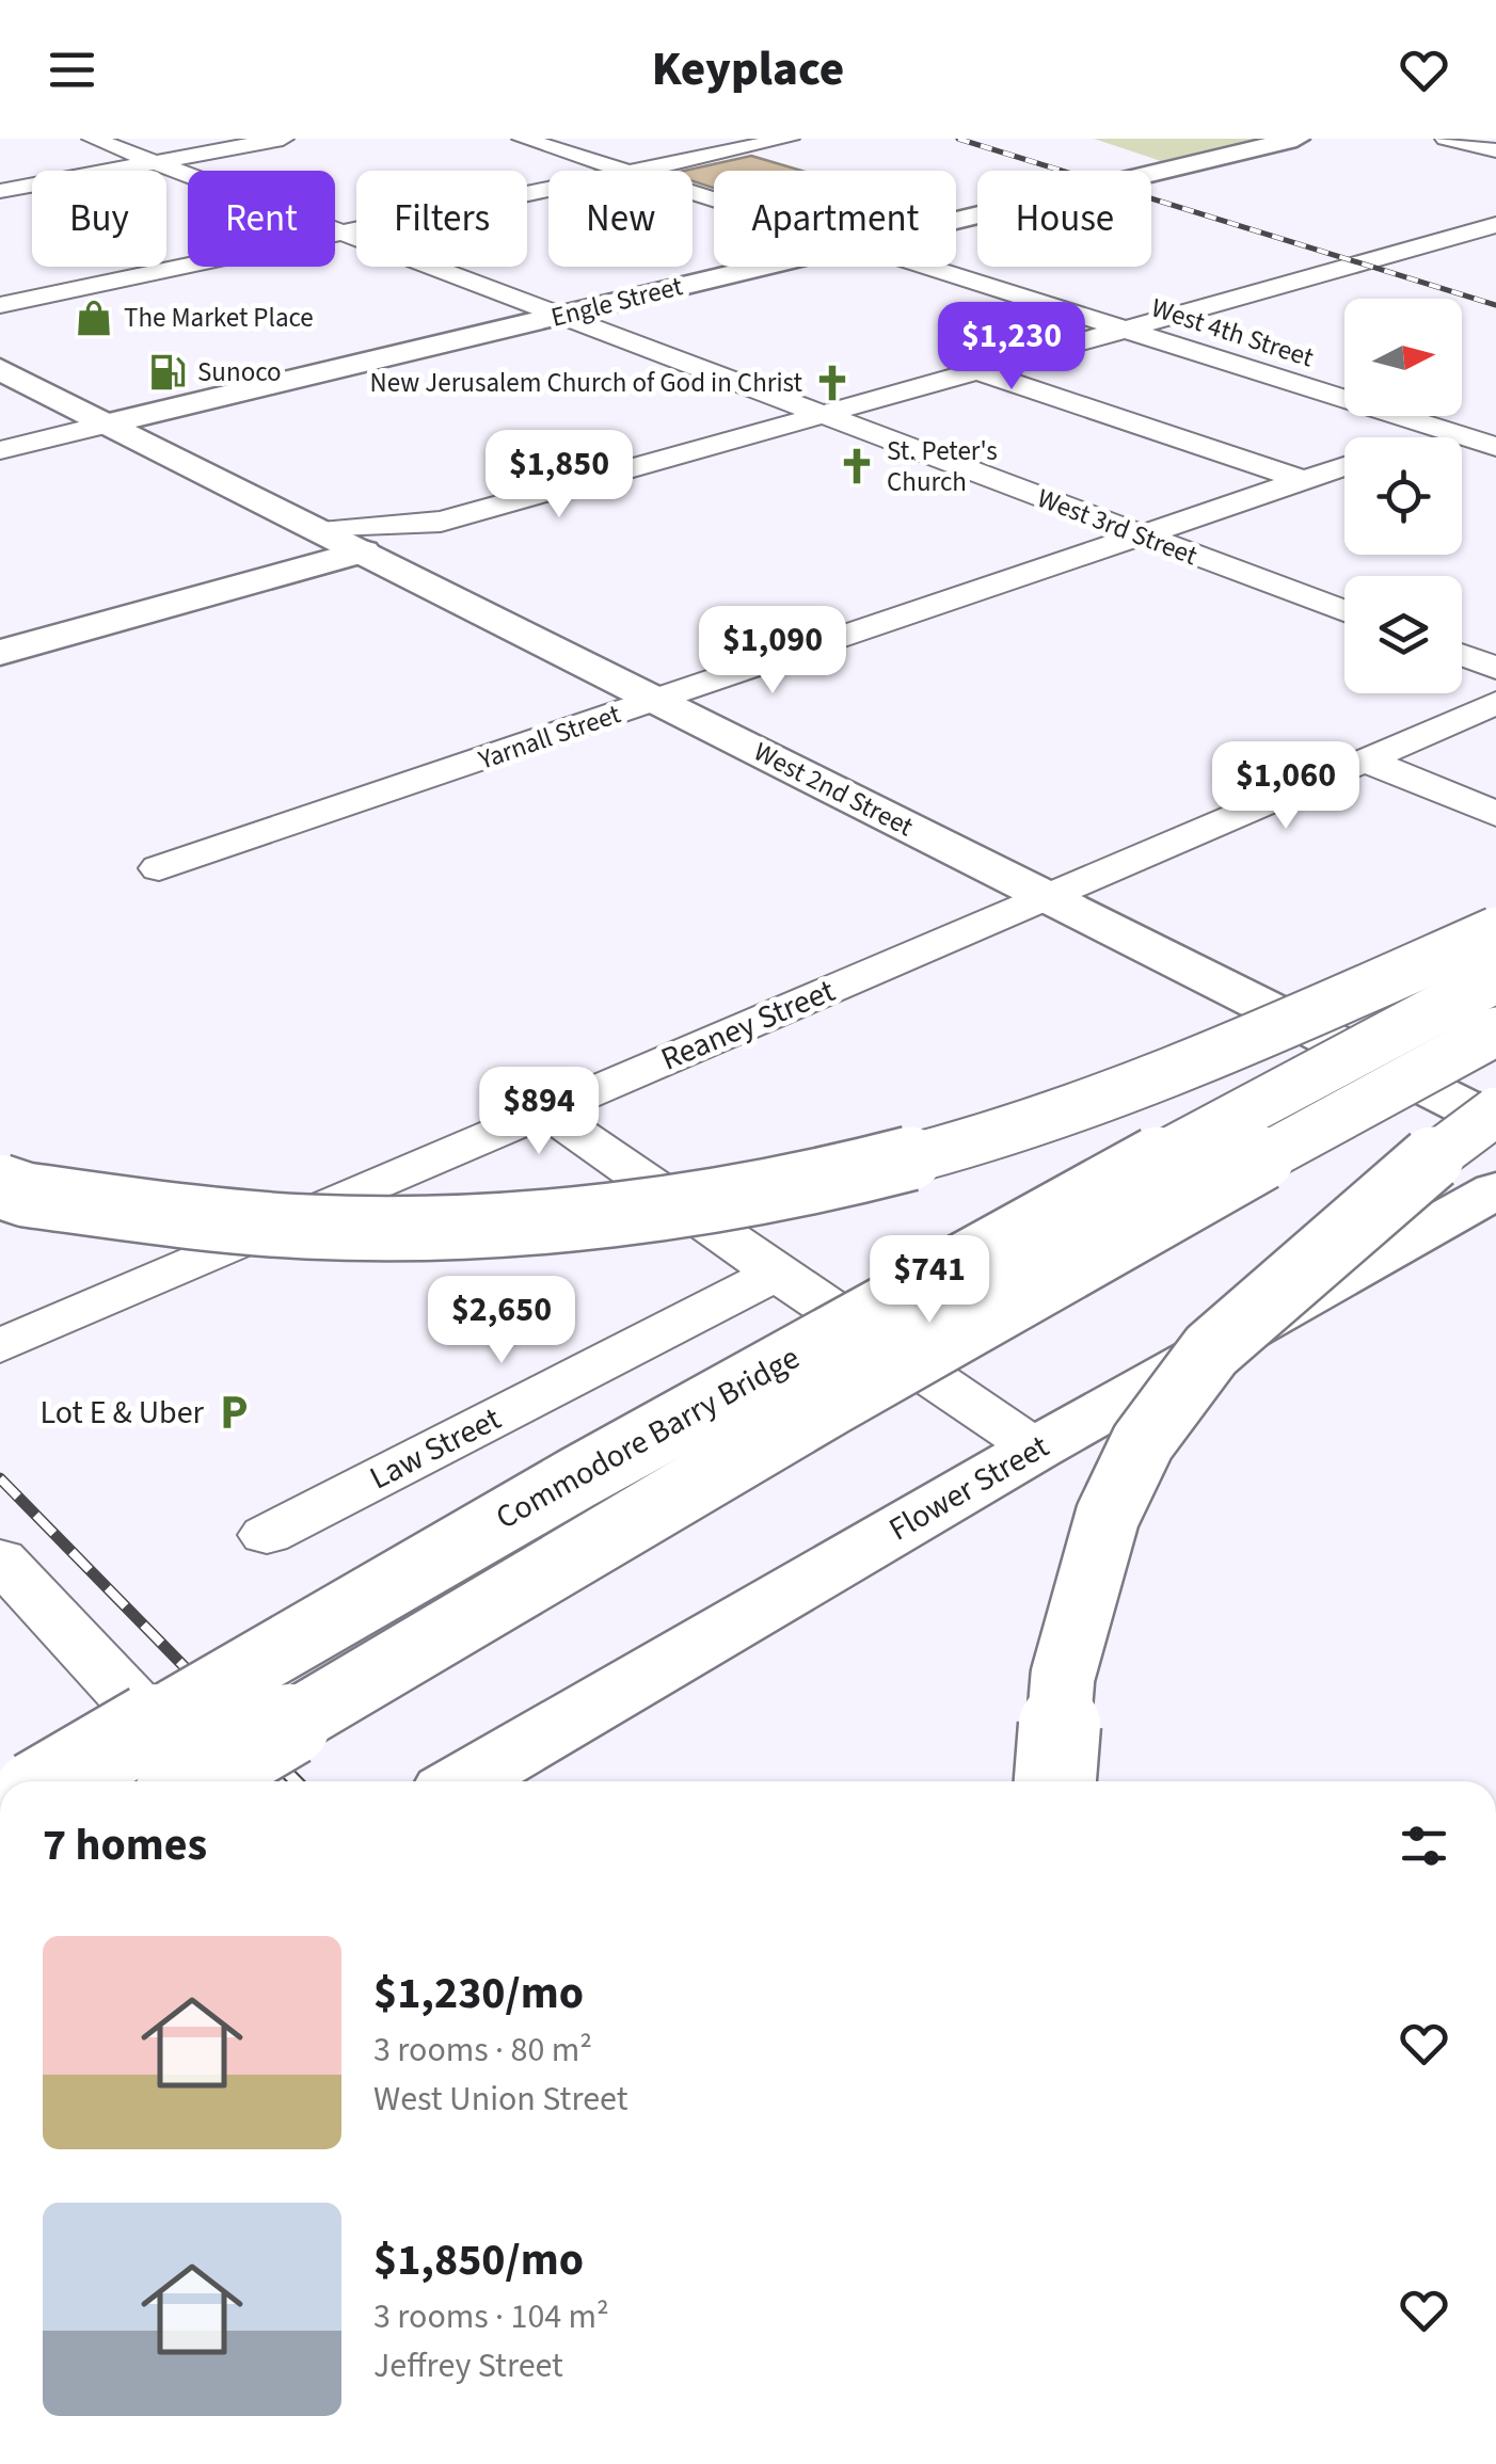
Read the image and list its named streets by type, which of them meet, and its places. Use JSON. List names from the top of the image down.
{
  "streets": {
    "main road": [
      "Engle Street",
      "West 2nd Street",
      "Commodore Barry Bridge",
      "Flower Street"
    ],
    "street": [
      "West 4th Street",
      "West 3rd Street",
      "Yarnall Street",
      "Reaney Street",
      "Law Street"
    ]
  },
  "crossings": [
    ["Engle Street", "West 3rd Street"],
    ["Engle Street", "West 2nd Street"],
    ["West 3rd Street", "Yarnall Street"],
    ["Yarnall Street", "West 2nd Street"],
    ["West 2nd Street", "Reaney Street"]
  ],
  "places": {
    "shop": ["The Market Place"],
    "fuel station": ["Sunoco"],
    "church": ["New Jerusalem Church of God in Christ", "St. Peter's Church"],
    "parking": ["Lot E & Uber"]
  },
  "north": "right",
  "page": {
    "header": "Keyplace",
    "chip": [
      "Buy",
      "Rent",
      "Filters",
      "New",
      "Apartment",
      "House"
    ],
    "price": [
      "$1,230",
      "$1,850",
      "$1,090",
      "$1,060",
      "$894",
      "$741",
      "$2,650"
    ],
    "heading": "7 homes",
    "list": [
      {
        "name": "$1,230/mo",
        "note": "3 rooms · 80 m² · West Union Street"
      },
      {
        "name": "$1,850/mo",
        "note": "3 rooms · 104 m² · Jeffrey Street"
      }
    ]
  }
}
